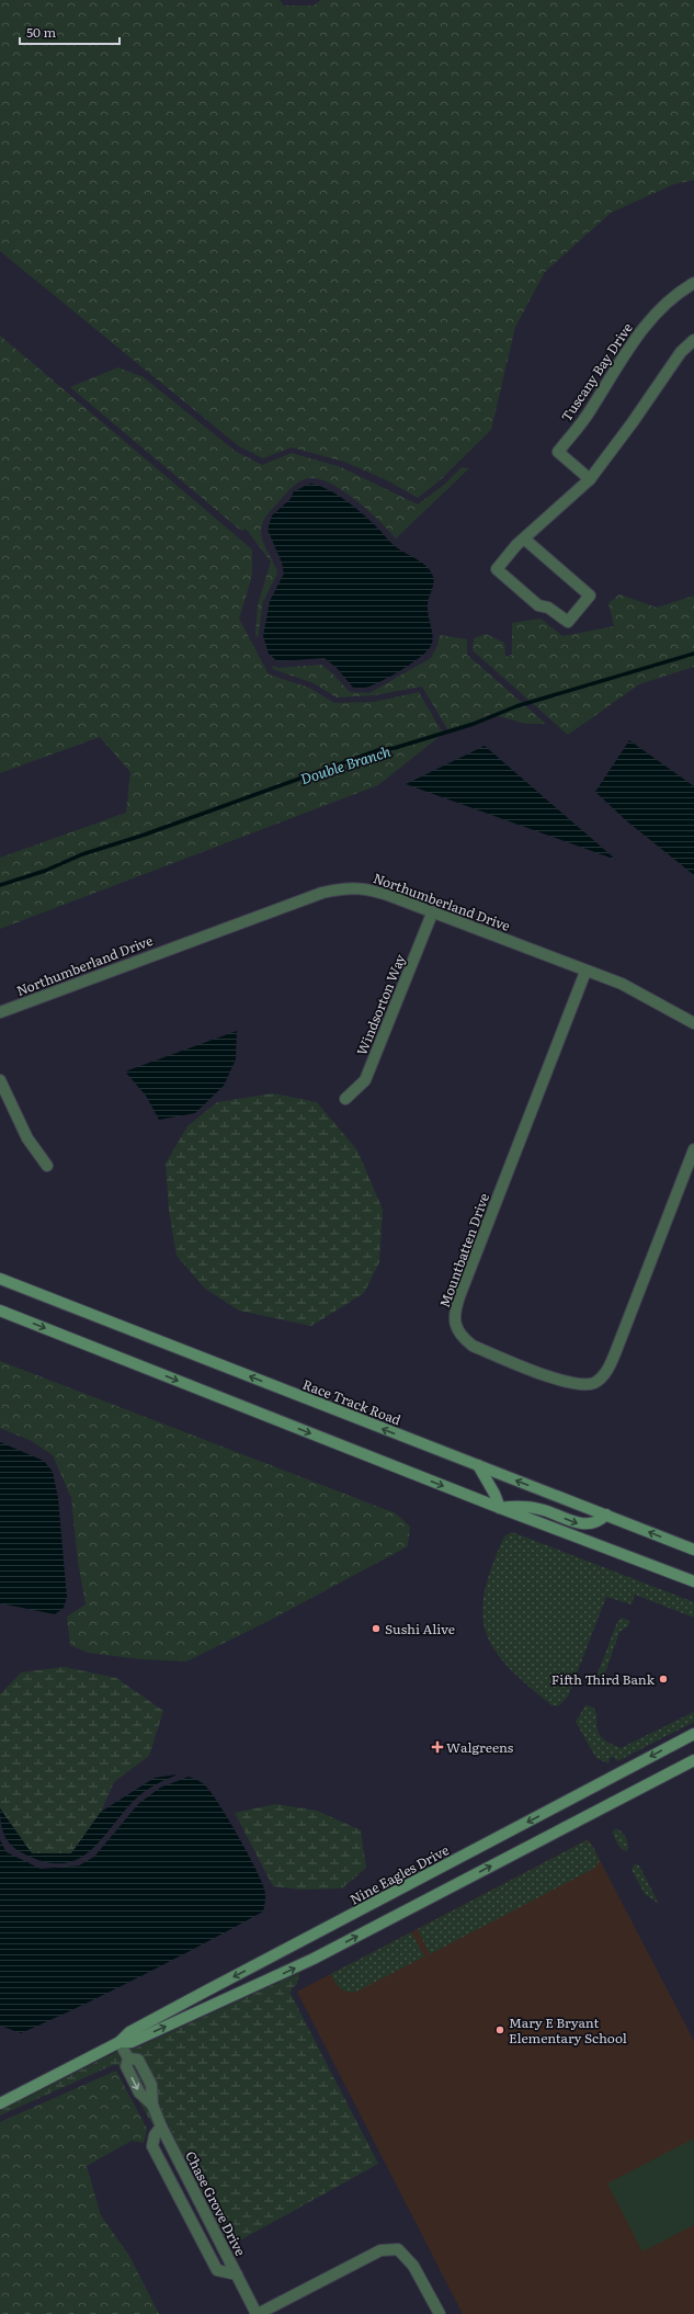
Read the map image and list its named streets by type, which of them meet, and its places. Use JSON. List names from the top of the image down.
{
  "streets": {
    "main road": ["Race Track Road", "Nine Eagles Drive"],
    "street": [
      "Tuscany Bay Drive",
      "Northumberland Drive",
      "Windsorton Way",
      "Mountbatten Drive",
      "Chase Grove Drive"
    ]
  },
  "crossings": [
    ["Northumberland Drive", "Windsorton Way"],
    ["Northumberland Drive", "Mountbatten Drive"],
    ["Nine Eagles Drive", "Chase Grove Drive"]
  ],
  "water": ["Double Branch"],
  "places": {
    "other": ["Sushi Alive", "Fifth Third Bank", "Mary E Bryant Elementary School"],
    "health": ["Walgreens"]
  },
  "scale_bar": "50 m"
}
